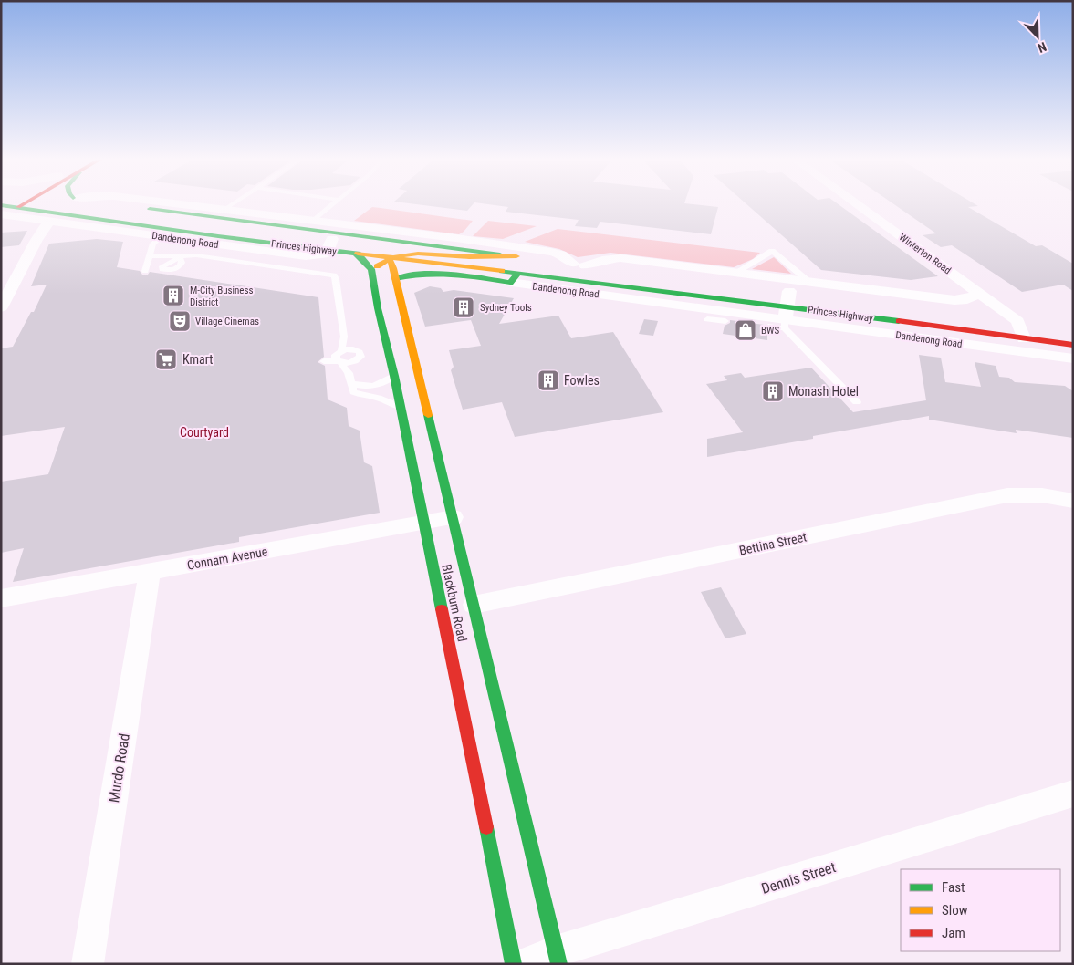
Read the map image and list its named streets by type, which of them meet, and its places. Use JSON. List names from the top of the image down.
{
  "streets": {
    "main road": ["Princes Highway", "Blackburn Road"],
    "street": [
      "Dandenong Road",
      "Winterton Road",
      "Bettina Street",
      "Connam Avenue",
      "Murdo Road",
      "Dennis Street"
    ]
  },
  "crossings": [
    ["Dandenong Road", "Princes Highway"],
    ["Princes Highway", "Winterton Road"],
    ["Princes Highway", "Blackburn Road"],
    ["Bettina Street", "Blackburn Road"],
    ["Connam Avenue", "Blackburn Road"],
    ["Connam Avenue", "Murdo Road"],
    ["Blackburn Road", "Dennis Street"]
  ],
  "parks": ["Courtyard"],
  "places": {
    "building": [
      "M-City Business District",
      "Sydney Tools",
      "Fowles",
      "Monash Hotel"
    ],
    "theatre": ["Village Cinemas"],
    "shop": ["BWS"],
    "supermarket": ["Kmart"]
  },
  "legend": ["Fast", "Slow", "Jam"],
  "north": "bottom right"
}
